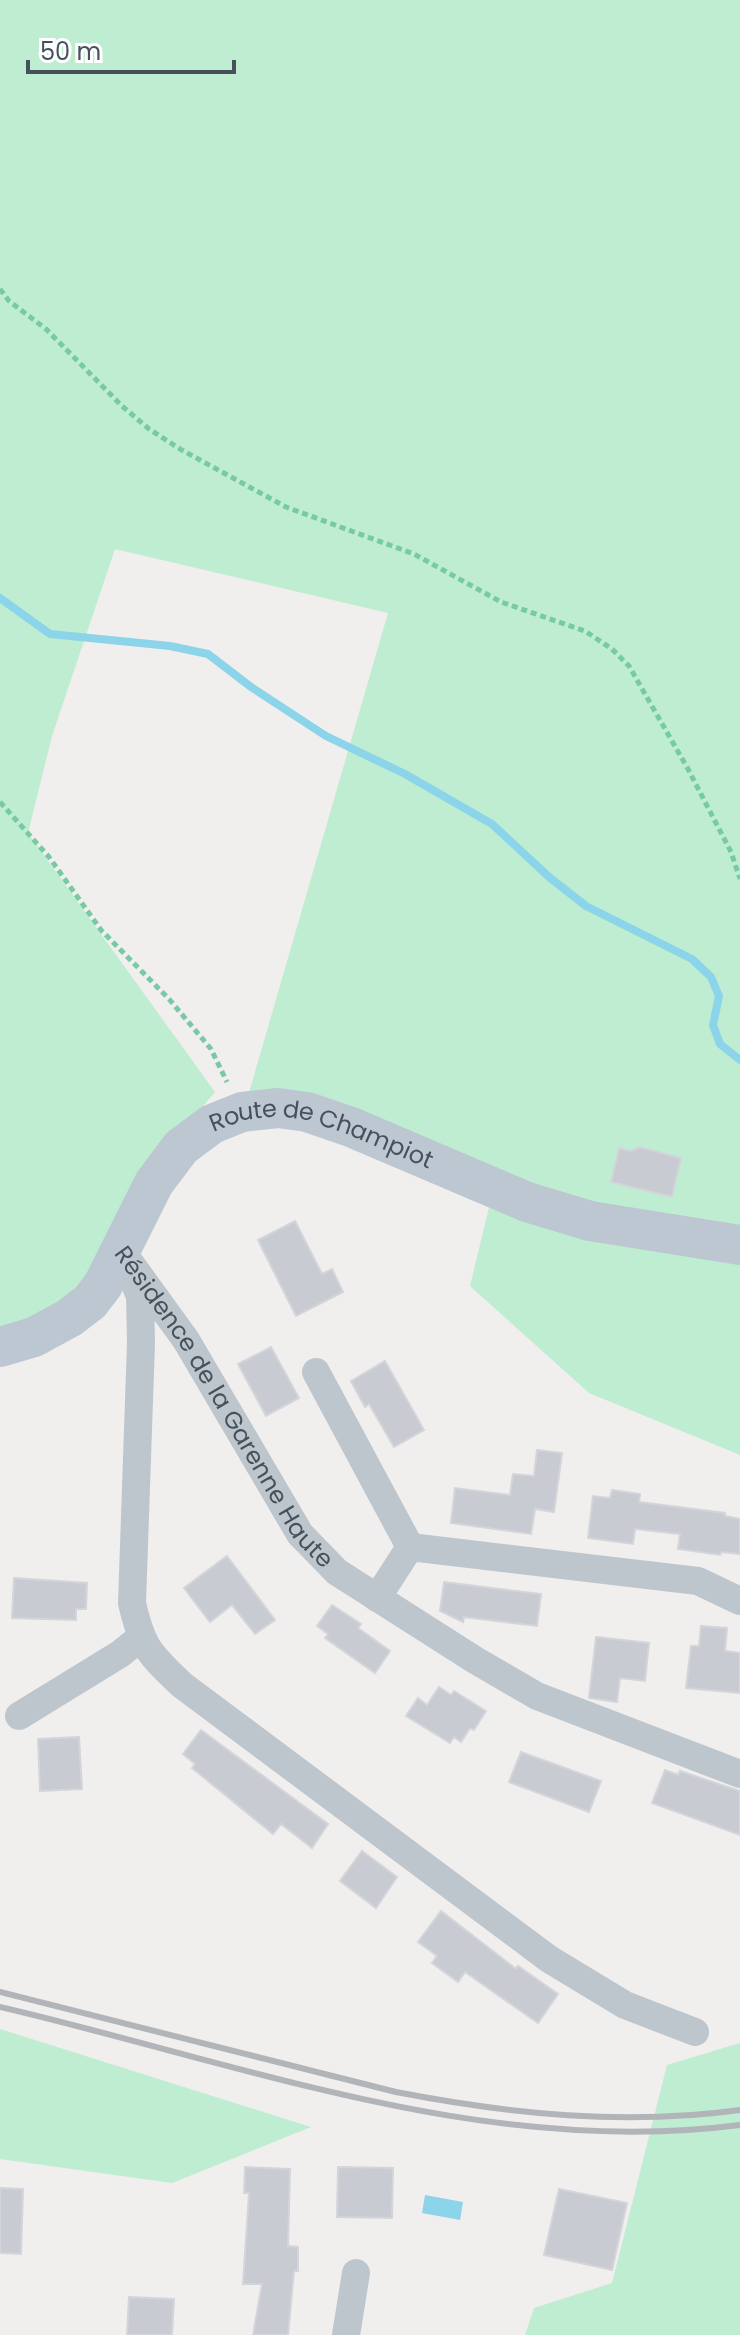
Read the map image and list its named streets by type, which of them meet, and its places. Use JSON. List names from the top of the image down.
{
  "streets": {
    "street": ["Route de Champiot", "Résidence de la Garenne Haute"]
  },
  "crossings": [
    ["Route de Champiot", "Résidence de la Garenne Haute"]
  ],
  "scale_bar": "50 m"
}
